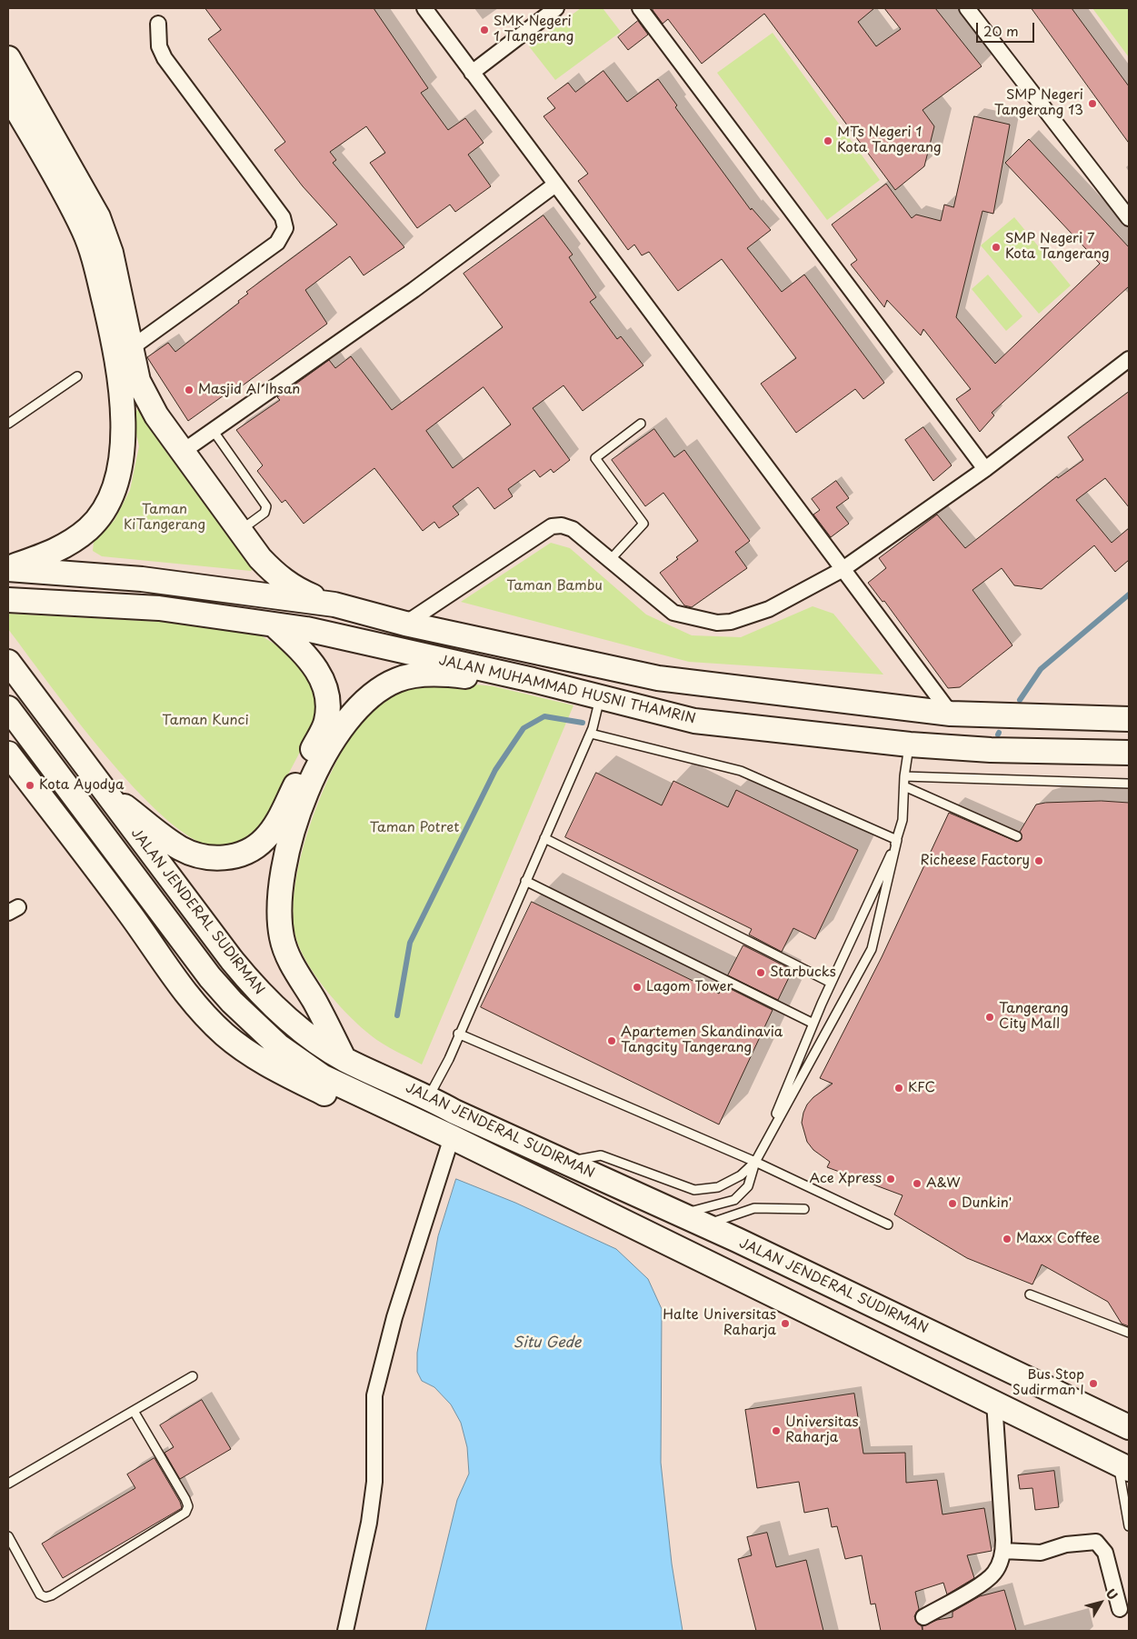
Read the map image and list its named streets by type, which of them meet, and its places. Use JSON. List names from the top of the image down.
{
  "streets": {
    "main road": ["JALAN MUHAMMAD HUSNI THAMRIN", "JALAN JENDERAL SUDIRMAN"]
  },
  "water": ["Situ Gede"],
  "parks": [
    "Taman KiTangerang",
    "Taman Bambu",
    "Taman Kunci",
    "Taman Potret"
  ],
  "places": [
    "SMK Negeri 1 Tangerang",
    "SMP Negeri Tangerang 13",
    "MTs Negeri 1 Kota Tangerang",
    "SMP Negeri 7 Kota Tangerang",
    "Masjid Al Ihsan",
    "Kota Ayodya",
    "Richeese Factory",
    "Starbucks",
    "Lagom Tower",
    "Tangerang City Mall",
    "Apartemen Skandinavia Tangcity Tangerang",
    "KFC",
    "Ace Xpress",
    "A&W",
    "Dunkin'",
    "Maxx Coffee",
    "Halte Universitas Raharja",
    "Bus Stop Sudirman I",
    "Universitas Raharja"
  ],
  "scale_bar": "20 m",
  "north": "top right"
}
